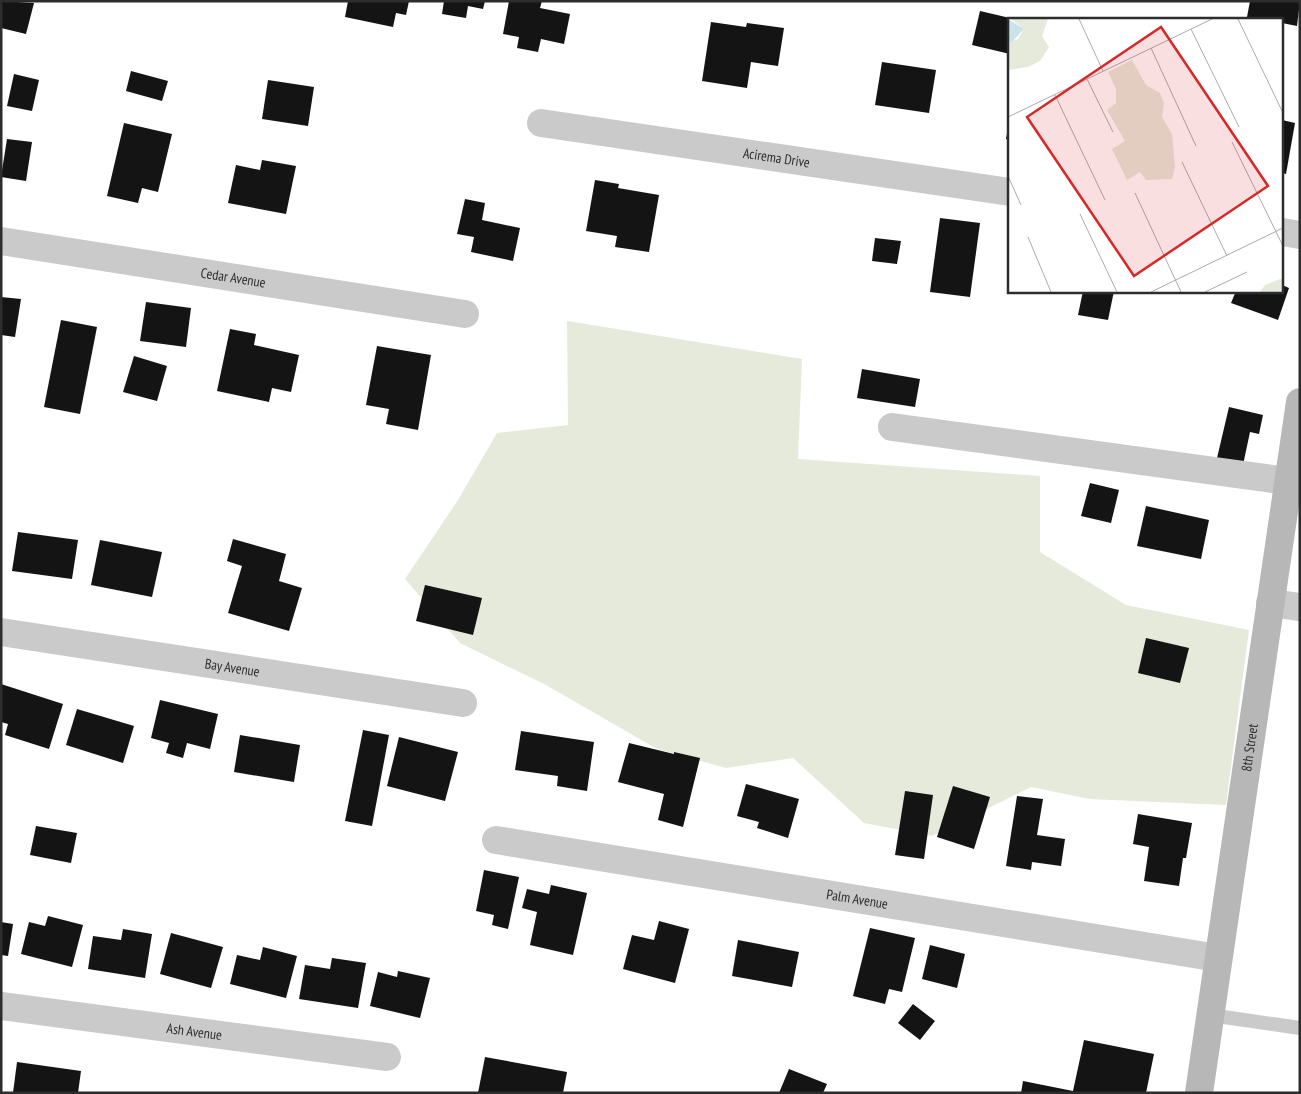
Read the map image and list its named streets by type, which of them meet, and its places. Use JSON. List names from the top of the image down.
{
  "streets": {
    "street": [
      "Acirema Drive",
      "Cedar Avenue",
      "Bay Avenue",
      "8th Street",
      "Palm Avenue",
      "Ash Avenue"
    ]
  },
  "crossings": [
    ["8th Street", "Palm Avenue"]
  ]
}
